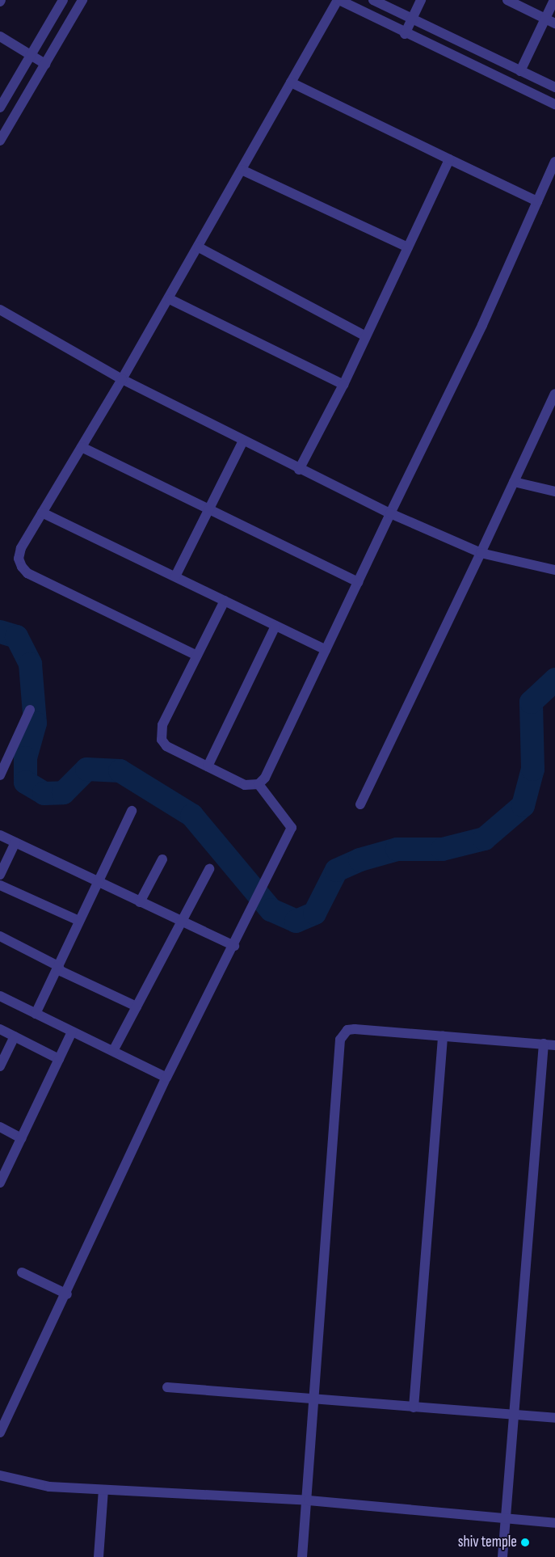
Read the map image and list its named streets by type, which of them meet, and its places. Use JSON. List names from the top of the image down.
{
  "places": ["shiv temple"]
}
